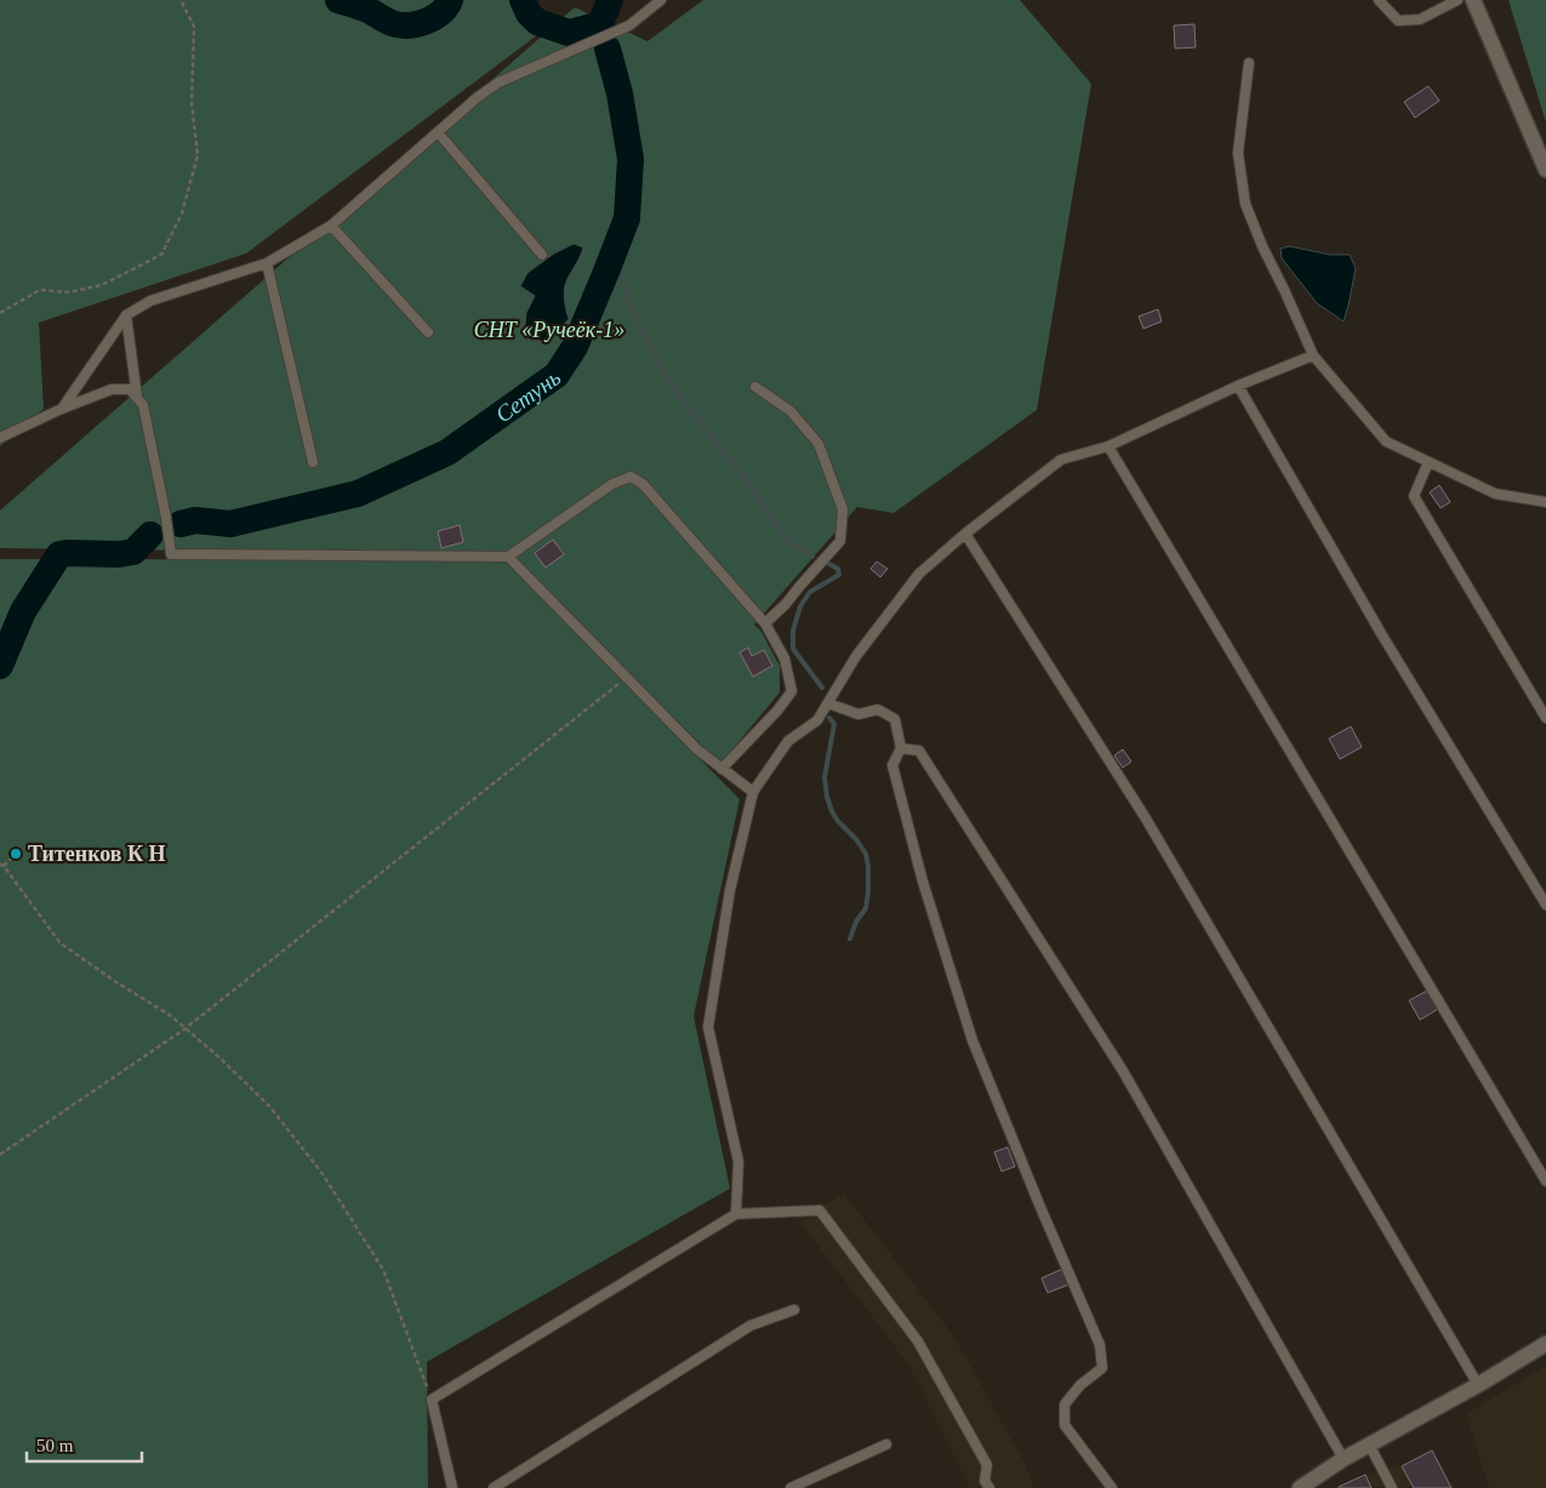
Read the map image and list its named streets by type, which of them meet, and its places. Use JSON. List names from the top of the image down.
{
  "water": ["Сетунь"],
  "parks": ["СНТ «Ручеёк-1»"],
  "places": ["Титенков К Н"],
  "scale_bar": "50 m"
}
